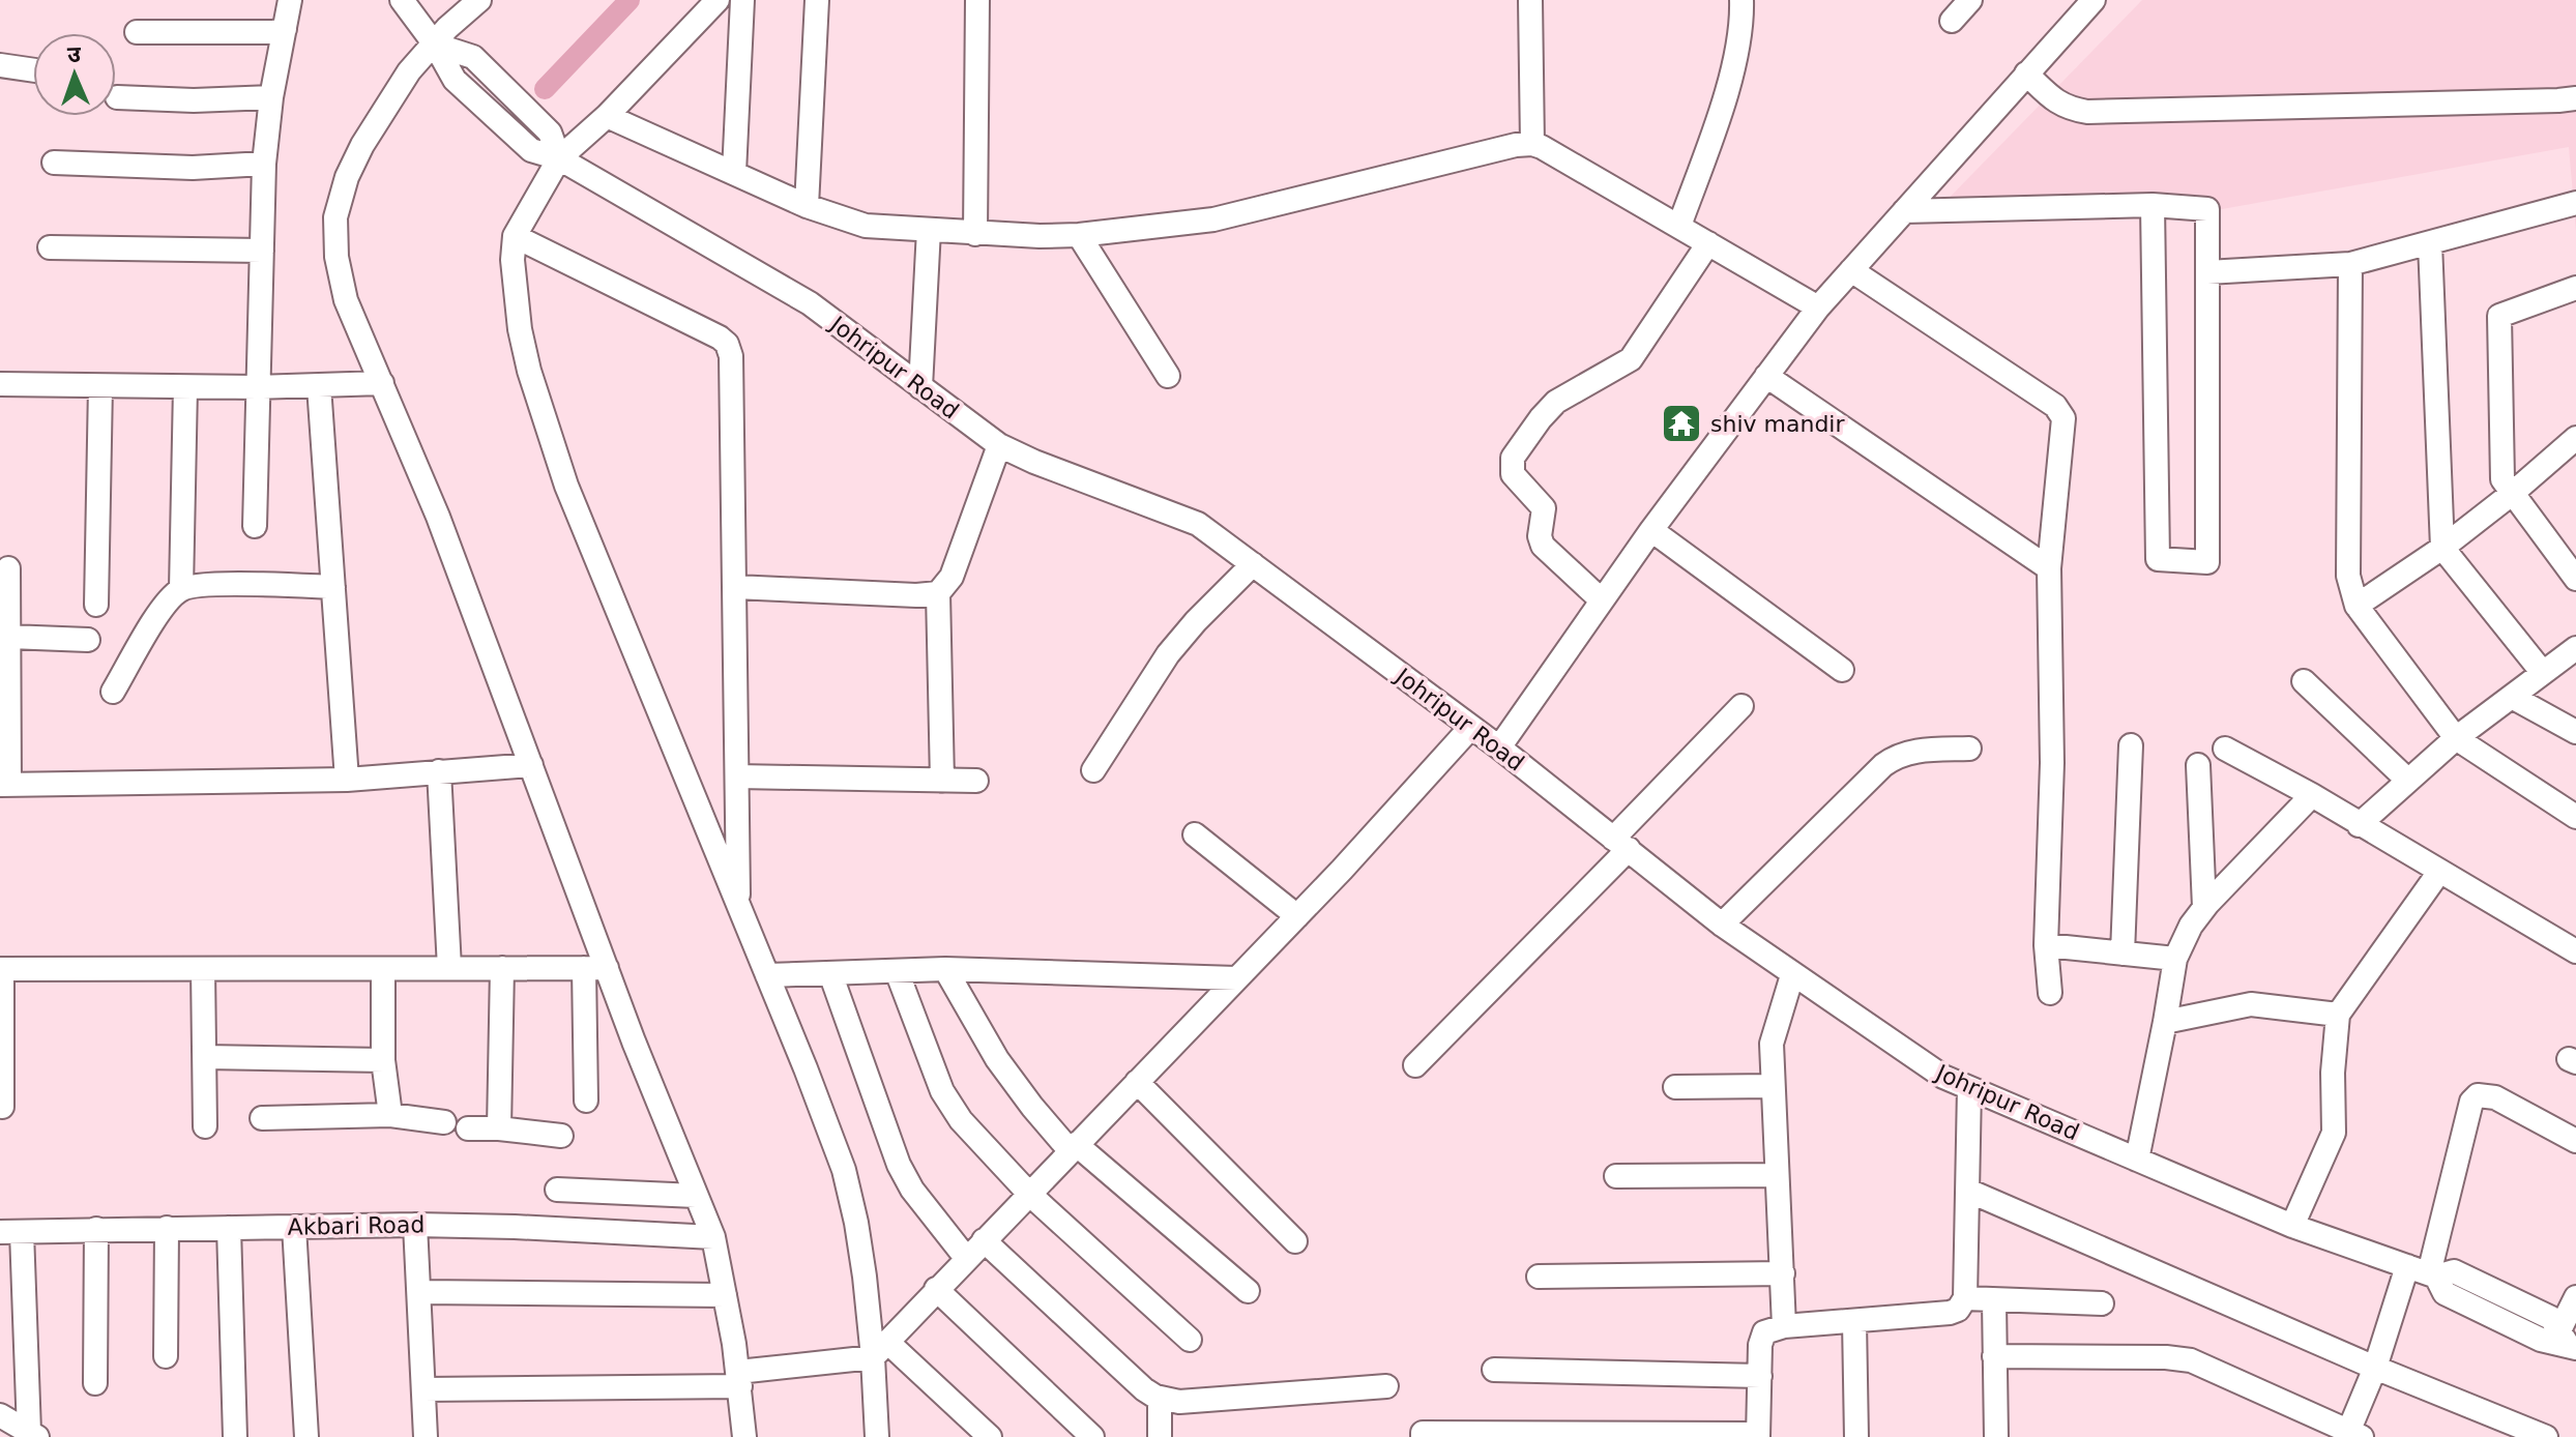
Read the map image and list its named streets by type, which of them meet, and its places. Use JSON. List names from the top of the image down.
{
  "streets": {
    "street": ["Johripur Road", "Akbari Road"]
  },
  "places": {
    "temple": ["shiv mandir"]
  },
  "north": "top"
}
